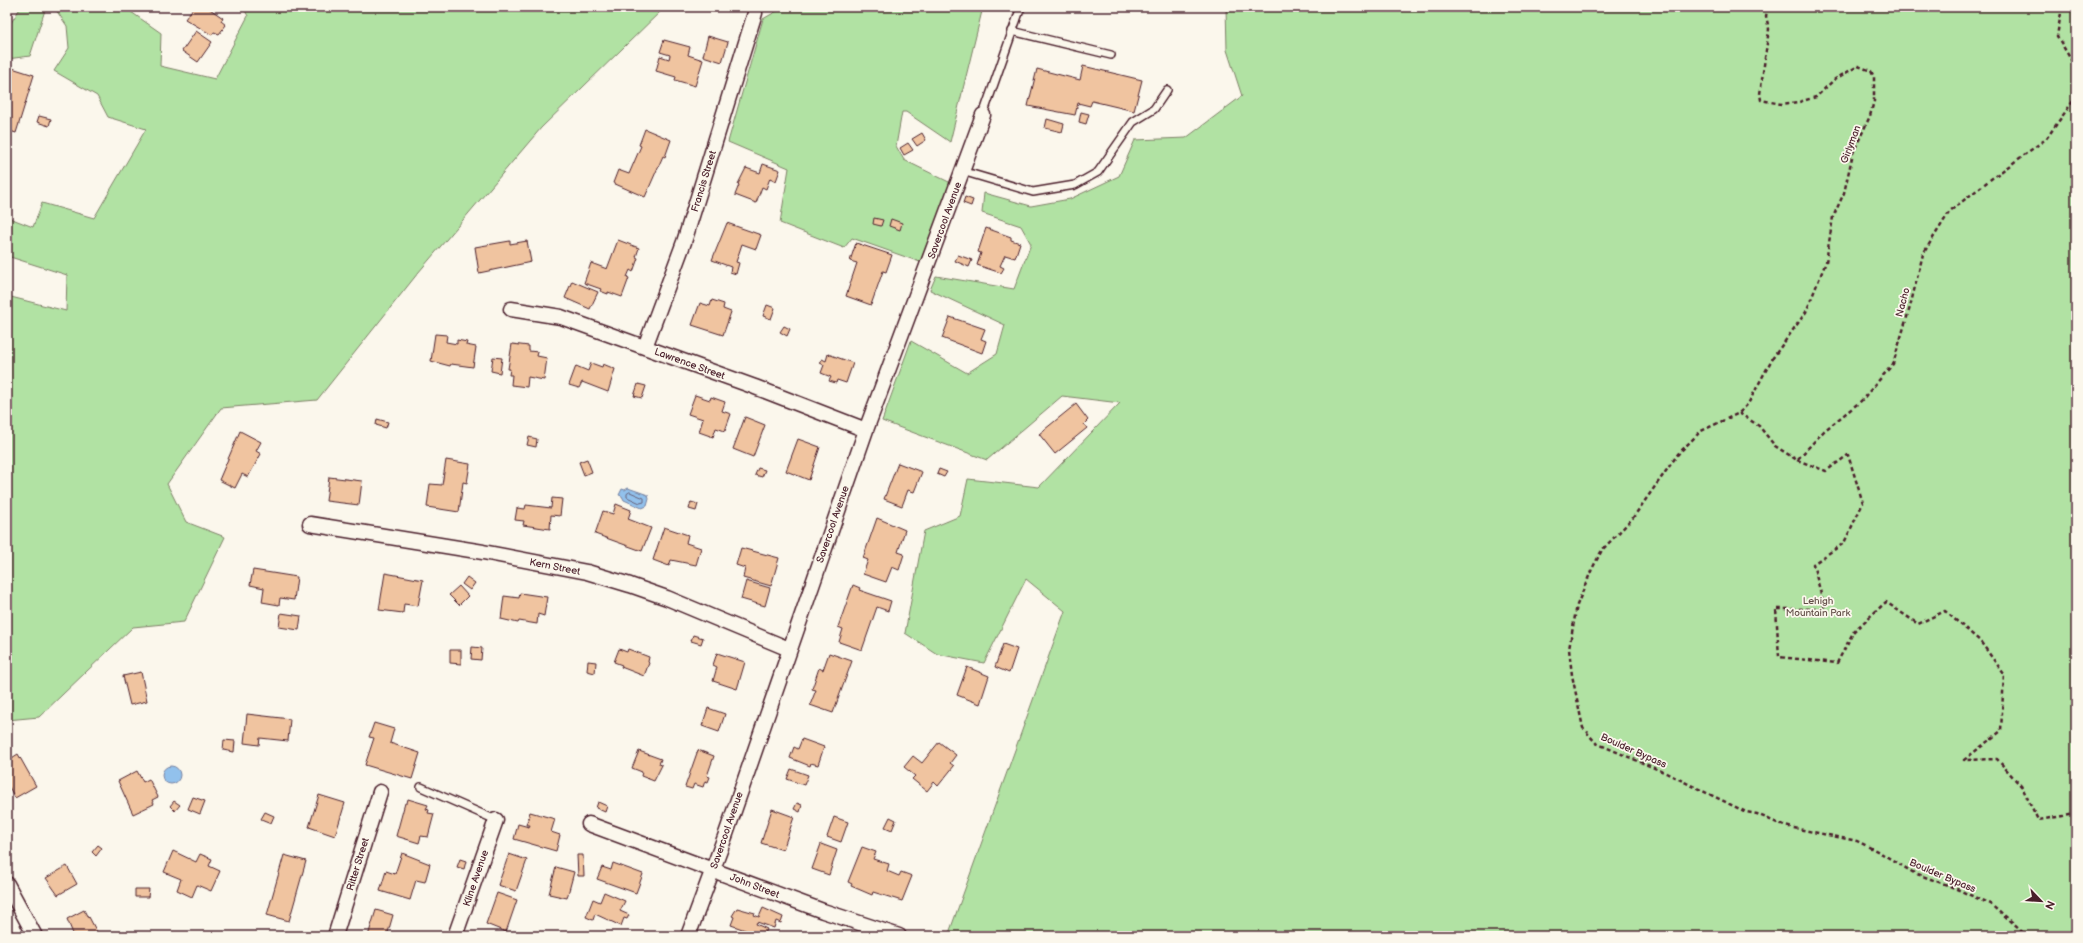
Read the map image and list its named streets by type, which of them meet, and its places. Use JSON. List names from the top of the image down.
{
  "streets": {
    "street": [
      "Francis Street",
      "Savercool Avenue",
      "Lawrence Street",
      "Kern Street",
      "Ritter Street",
      "Kline Avenue",
      "John Street"
    ],
    "path": ["Girlyman", "Nacho", "Boulder Bypass"]
  },
  "crossings": [
    ["Girlyman", "Boulder Bypass"],
    ["Francis Street", "Lawrence Street"],
    ["Savercool Avenue", "Lawrence Street"],
    ["Savercool Avenue", "Kern Street"],
    ["Savercool Avenue", "John Street"]
  ],
  "parks": ["Lehigh Mountain Park"],
  "north": "bottom right"
}
